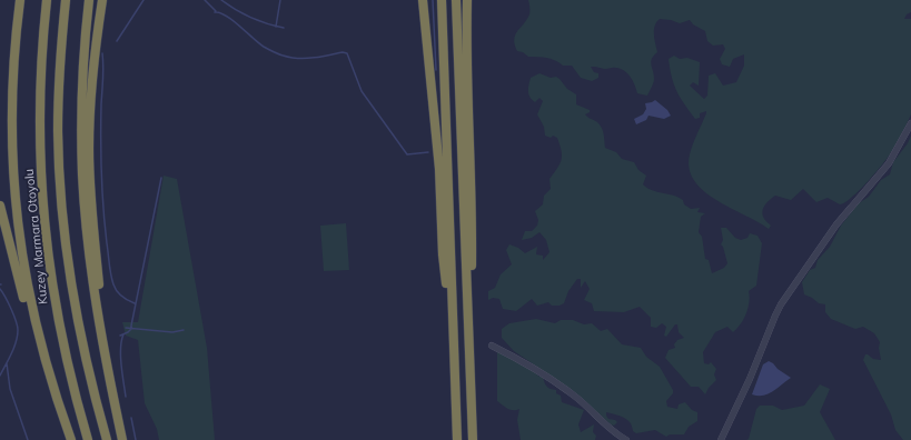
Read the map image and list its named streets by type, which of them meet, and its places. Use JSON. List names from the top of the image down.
{
  "streets": {
    "highway": ["Kuzey Marmara Otoyolu"]
  }
}
